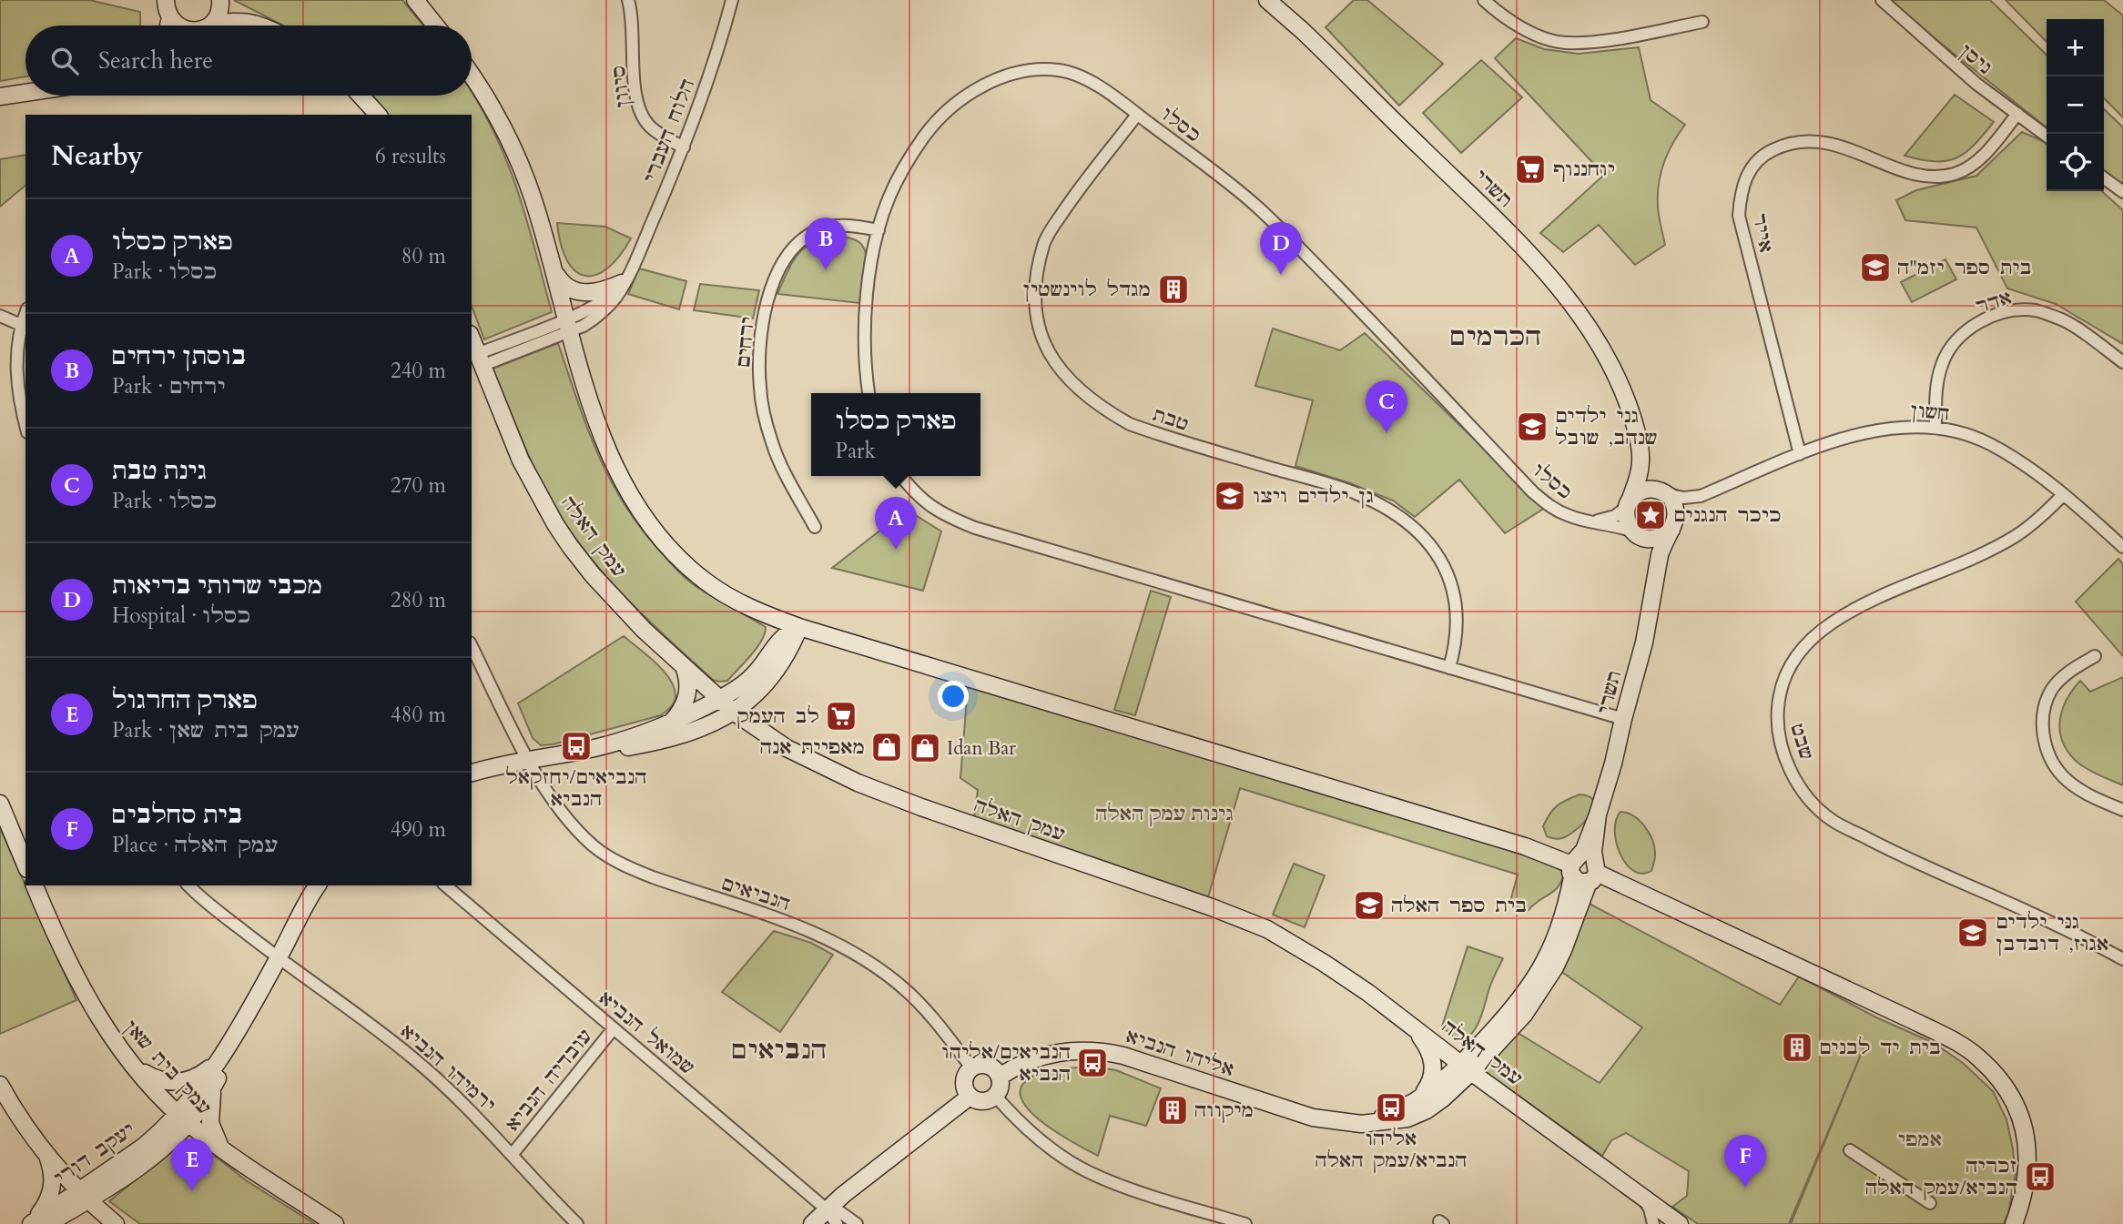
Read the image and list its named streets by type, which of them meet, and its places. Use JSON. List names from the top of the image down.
{
  "streets": {
    "street": [
      "ניסן",
      "סיוון",
      "כסלו",
      "הלוח העברי",
      "תשרי",
      "אייר",
      "אדר",
      "ירחים",
      "חשון",
      "טבת",
      "עמק האלה",
      "שבט",
      "הנביאים",
      "שמואל הנביא",
      "אליהו הנביא",
      "עמק בית שאן",
      "ירמיהו הנביא",
      "עובדיה הנביא",
      "יעקב דורי"
    ]
  },
  "crossings": [
    ["ניסן", "אייר"],
    ["סיוון", "הלוח העברי"],
    ["כסלו", "תשרי"],
    ["כסלו", "ירחים"],
    ["כסלו", "חשון"],
    ["כסלו", "טבת"],
    ["הלוח העברי", "עמק האלה"],
    ["תשרי", "חשון"],
    ["תשרי", "עמק האלה"],
    ["תשרי", "אליהו הנביא"],
    ["אייר", "חשון"],
    ["אדר", "חשון"],
    ["חשון", "שבט"],
    ["עמק האלה", "אליהו הנביא"],
    ["הנביאים", "אליהו הנביא"],
    ["שמואל הנביא", "עובדיה הנביא"],
    ["עמק בית שאן", "יעקב דורי"],
    ["ירמיהו הנביא", "עובדיה הנביא"]
  ],
  "districts": ["הכרמים", "הנביאים"],
  "parks": ["גינות עמק האלה", "אמפי"],
  "places": {
    "supermarket": ["יוחננוף", "לב העמק"],
    "school or university": [
      "בית ספר יזמ\"ה",
      "גני ילדים שנהב, שובל",
      "גן ילדים ויצו",
      "בית ספר האלה",
      "גני ילדים אגוז, דובדבן"
    ],
    "building": ["מגדל לוינשטין", "בית יד לבנים", "מיקווה"],
    "place": ["כיכר הנגנים"],
    "bus stop": [
      "הנביאים/יחזקאל הנביא",
      "הנביאים/אליהו הנביא",
      "אליהו הנביא/עמק האלה",
      "זכריה הנביא/עמק האלה"
    ],
    "shop": ["מאפיית אנה", "Idan Bar"]
  },
  "page": {
    "map_buttons": ["+", "−"],
    "search": "Search here",
    "heading": ["Nearby", "6 results"],
    "list": [
      {
        "mark": "A",
        "name": "פארק כסלו",
        "note": "Park · כסלו",
        "value": "80 m"
      },
      {
        "mark": "B",
        "name": "בוסתן ירחים",
        "note": "Park · ירחים",
        "value": "240 m"
      },
      {
        "mark": "C",
        "name": "גינת טבת",
        "note": "Park · כסלו",
        "value": "270 m"
      },
      {
        "mark": "D",
        "name": "מכבי שרותי בריאות",
        "note": "Hospital · כסלו",
        "value": "280 m"
      },
      {
        "mark": "E",
        "name": "פארק החרגול",
        "note": "Park · עמק בית שאן",
        "value": "480 m"
      },
      {
        "mark": "F",
        "name": "בית סחלבים",
        "note": "Place · עמק האלה",
        "value": "490 m"
      }
    ],
    "pins": [
      "B",
      "D",
      "C",
      "A",
      "F",
      "E"
    ],
    "popup": ["פארק כסלו", "Park"]
  }
}
